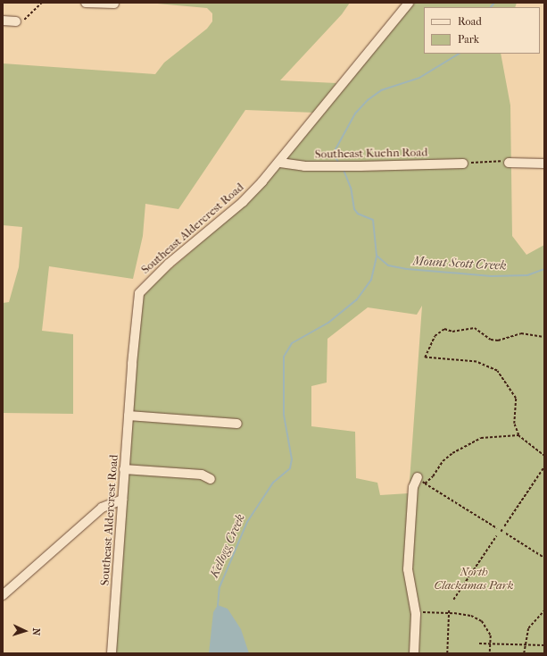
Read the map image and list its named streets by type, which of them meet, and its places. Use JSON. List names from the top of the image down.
{
  "streets": {
    "street": ["Southeast Kuehn Road", "Southeast Aldercrest Road"]
  },
  "crossings": [
    ["Southeast Kuehn Road", "Southeast Aldercrest Road"]
  ],
  "water": ["Mount Scott Creek", "Kellogg Creek"],
  "parks": ["North Clackamas Park"],
  "legend": ["Road", "Park"],
  "north": "right"
}
